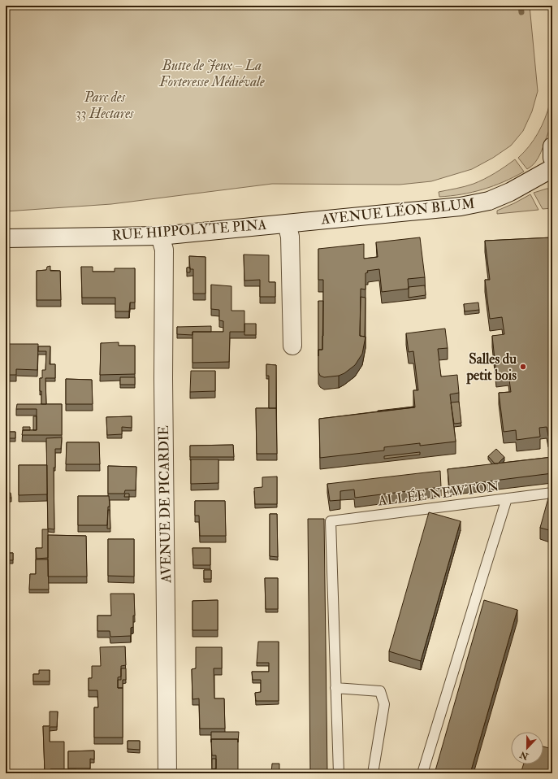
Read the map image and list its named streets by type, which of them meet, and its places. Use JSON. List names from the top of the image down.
{
  "streets": {
    "street": ["AVENUE LÉON BLUM", "RUE HIPPOLYTE PINA", "AVENUE DE PICARDIE"],
    "lane": ["ALLÉE NEWTON"]
  },
  "crossings": [
    ["AVENUE LÉON BLUM", "RUE HIPPOLYTE PINA"],
    ["RUE HIPPOLYTE PINA", "AVENUE DE PICARDIE"]
  ],
  "parks": ["Butte de Jeux – La Forteresse Médiévale", "Parc des 33 Hectares"],
  "places": ["Salles du petit bois"],
  "north": "bottom"
}
